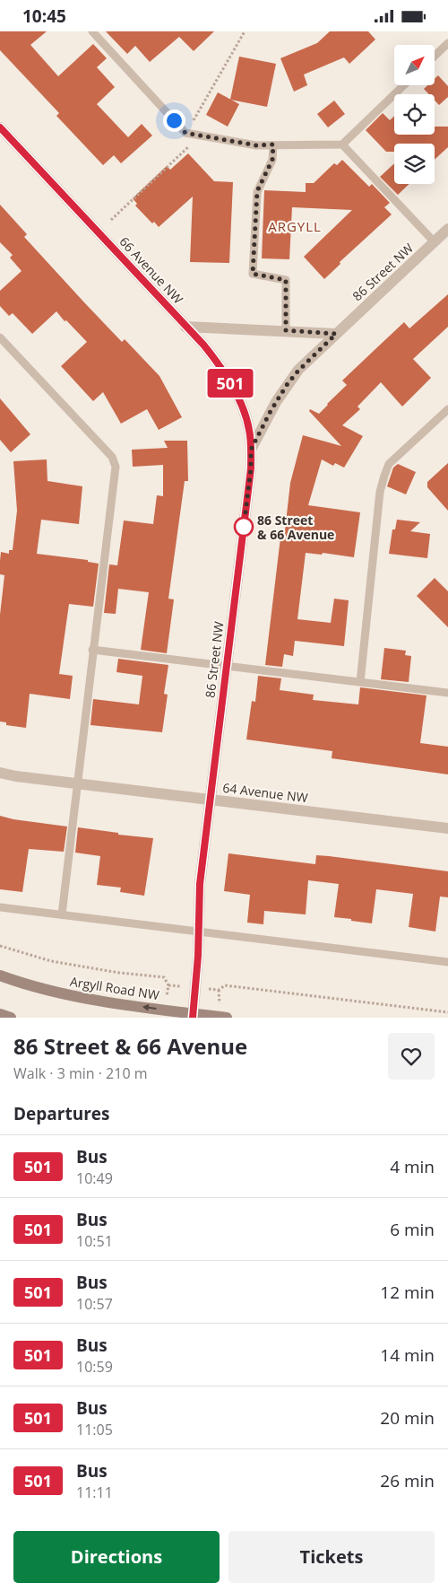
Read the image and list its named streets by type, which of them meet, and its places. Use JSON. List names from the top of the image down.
{
  "streets": {
    "main road": ["Argyll Road NW"],
    "street": ["66 Avenue NW", "86 Street NW", "64 Avenue NW"]
  },
  "crossings": [
    ["66 Avenue NW", "86 Street NW"],
    ["86 Street NW", "64 Avenue NW"],
    ["86 Street NW", "Argyll Road NW"]
  ],
  "one_way": ["Argyll Road NW"],
  "districts": ["ARGYLL"],
  "places": ["86 Street & 66 Avenue"],
  "lines": ["bus line 501"],
  "north": "top right",
  "page": {
    "status": "10:45",
    "on_map": "501",
    "heading": [
      ["86 Street & 66 Avenue", "Walk · 3 min · 210 m"],
      "Departures"
    ],
    "list": [
      {
        "mark": "501",
        "name": "Bus",
        "note": "10:49",
        "value": "4 min"
      },
      {
        "mark": "501",
        "name": "Bus",
        "note": "10:51",
        "value": "6 min"
      },
      {
        "mark": "501",
        "name": "Bus",
        "note": "10:57",
        "value": "12 min"
      },
      {
        "mark": "501",
        "name": "Bus",
        "note": "10:59",
        "value": "14 min"
      },
      {
        "mark": "501",
        "name": "Bus",
        "note": "11:05",
        "value": "20 min"
      },
      {
        "mark": "501",
        "name": "Bus",
        "note": "11:11",
        "value": "26 min"
      }
    ],
    "buttons": ["Directions", "Tickets"]
  }
}
